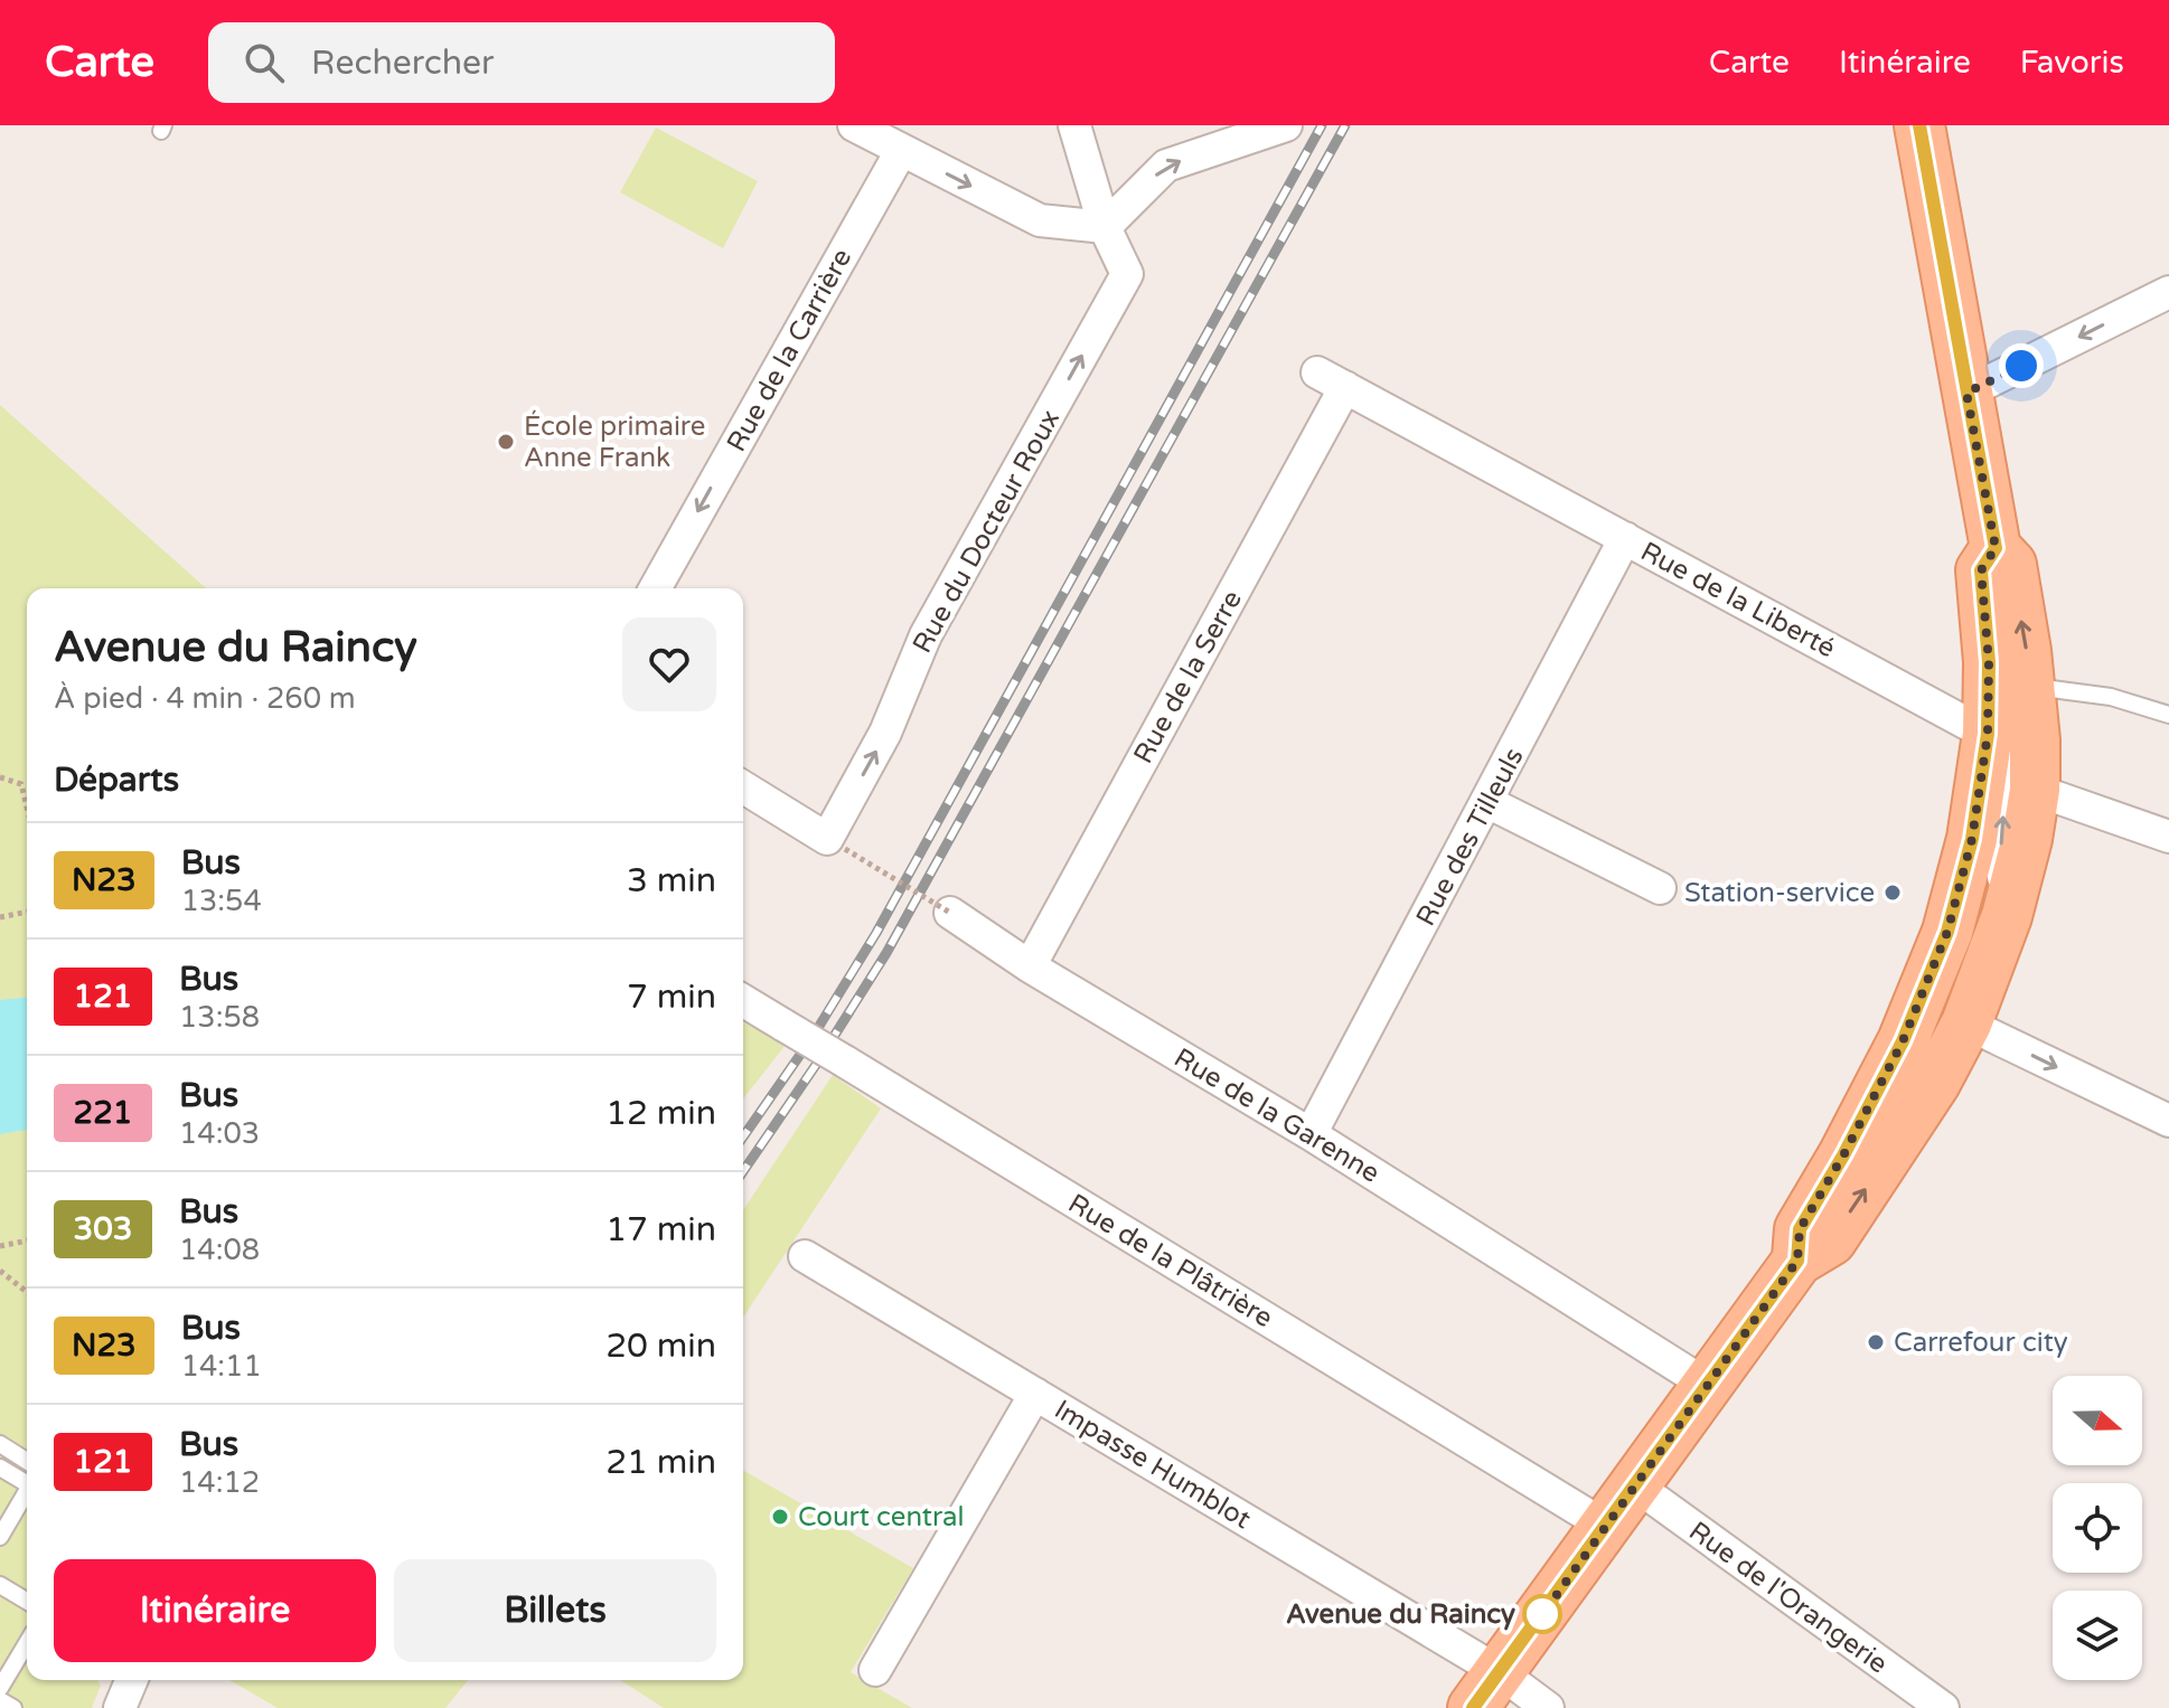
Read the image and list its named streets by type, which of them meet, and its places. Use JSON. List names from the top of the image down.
{
  "streets": {
    "street": [
      "Rue de la Carrière",
      "Rue du Docteur Roux",
      "Rue de la Liberté",
      "Rue de la Serre",
      "Rue des Tilleuls",
      "Rue de la Garenne",
      "Rue de la Plâtrière",
      "Impasse Humblot",
      "Rue de l'Orangerie"
    ]
  },
  "crossings": [
    ["Rue de la Liberté", "Rue de la Serre"],
    ["Rue de la Liberté", "Rue des Tilleuls"],
    ["Rue de la Serre", "Rue de la Garenne"],
    ["Rue des Tilleuls", "Rue de la Garenne"]
  ],
  "one_way": ["Rue de la Carrière", "Rue du Docteur Roux"],
  "places": [
    "École primaire Anne Frank",
    "Station-service",
    "Carrefour city",
    "Court central",
    "Avenue du Raincy"
  ],
  "lines": ["bus line N23"],
  "north": "right",
  "page": {
    "header": "Carte",
    "search": "Rechercher",
    "nav": ["Carte", "Itinéraire", "Favoris"],
    "heading": [
      ["Avenue du Raincy", "À pied · 4 min · 260 m"],
      "Départs"
    ],
    "list": [
      {
        "mark": "N23",
        "name": "Bus",
        "note": "13:54",
        "value": "3 min"
      },
      {
        "mark": "121",
        "name": "Bus",
        "note": "13:58",
        "value": "7 min"
      },
      {
        "mark": "221",
        "name": "Bus",
        "note": "14:03",
        "value": "12 min"
      },
      {
        "mark": "303",
        "name": "Bus",
        "note": "14:08",
        "value": "17 min"
      },
      {
        "mark": "N23",
        "name": "Bus",
        "note": "14:11",
        "value": "20 min"
      },
      {
        "mark": "121",
        "name": "Bus",
        "note": "14:12",
        "value": "21 min"
      }
    ],
    "buttons": ["Itinéraire", "Billets"]
  }
}
